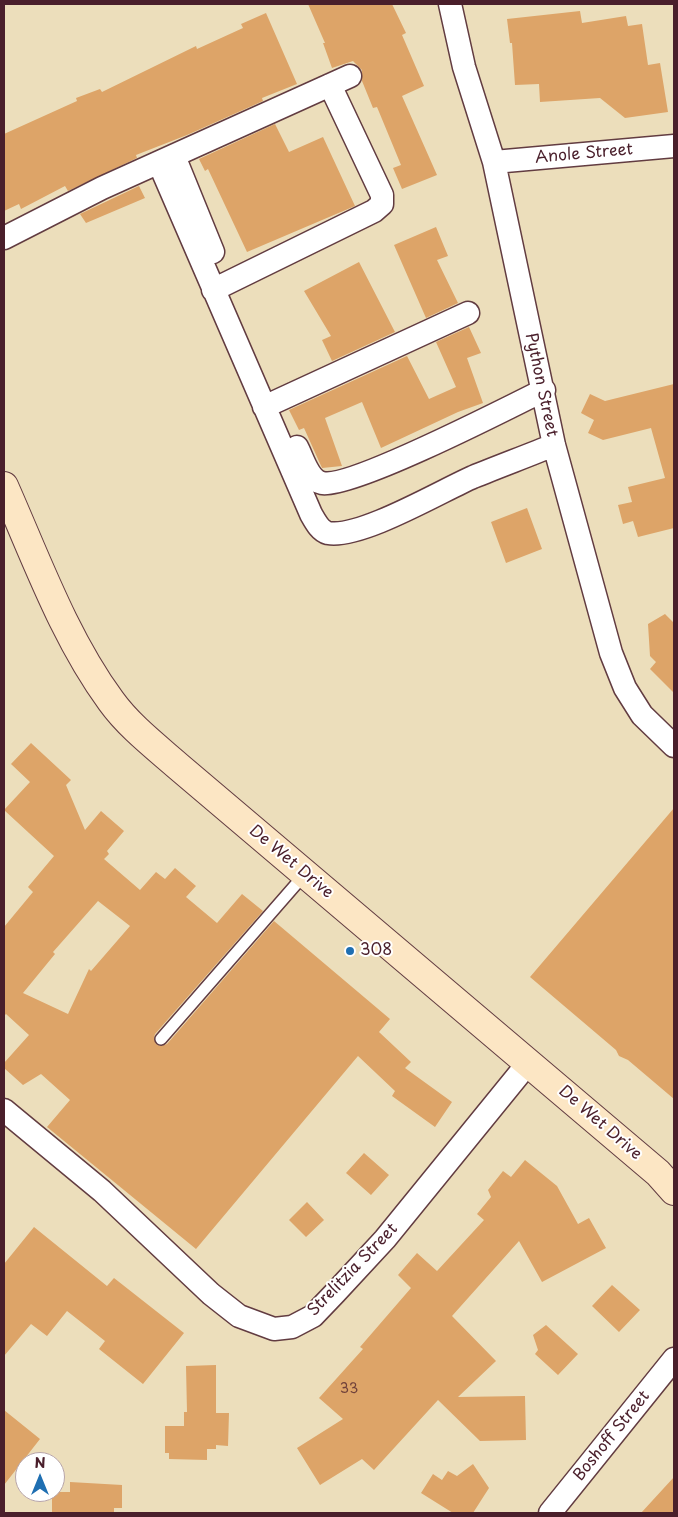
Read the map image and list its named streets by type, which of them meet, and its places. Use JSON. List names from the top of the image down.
{
  "streets": {
    "street": [
      "Anole Street",
      "Python Street",
      "De Wet Drive",
      "Strelitzia Street",
      "Boshoff Street"
    ]
  },
  "crossings": [
    ["Anole Street", "Python Street"],
    ["De Wet Drive", "Strelitzia Street"]
  ],
  "places": ["308"],
  "house_numbers": ["33"],
  "north": "top"
}
